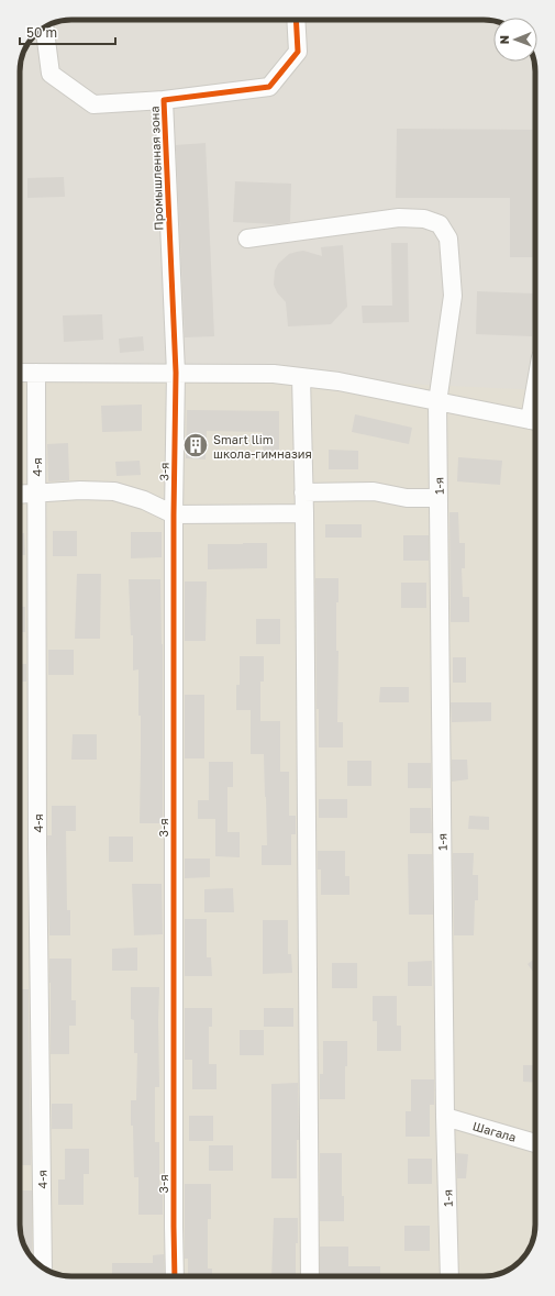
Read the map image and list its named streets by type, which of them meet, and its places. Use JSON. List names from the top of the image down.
{
  "streets": {
    "street": [
      "Промышленная зона",
      "4-я",
      "3-я",
      "1-я",
      "Шагала"
    ]
  },
  "crossings": [
    ["Промышленная зона", "3-я"],
    ["1-я", "Шагала"]
  ],
  "places": {
    "building": ["Smart llim школа-гимназия"]
  },
  "scale_bar": "50 m",
  "north": "left"
}
